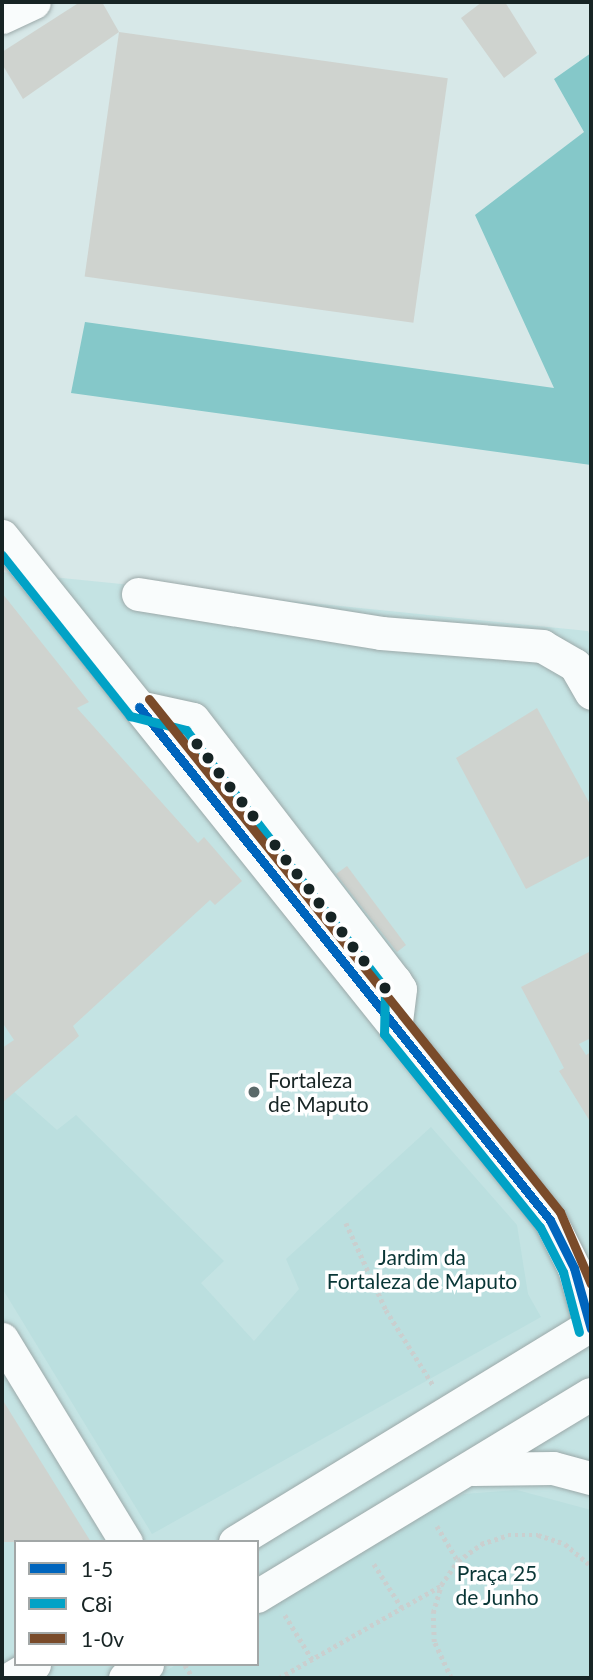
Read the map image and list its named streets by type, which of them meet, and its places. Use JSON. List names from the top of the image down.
{
  "parks": ["Jardim da Fortaleza de Maputo", "Praça 25 de Junho"],
  "places": ["Fortaleza de Maputo"],
  "lines": ["transit line C8i", "transit line 1-0v", "transit line 1-5"],
  "legend": ["1-5", "C8i", "1-0v"]
}
